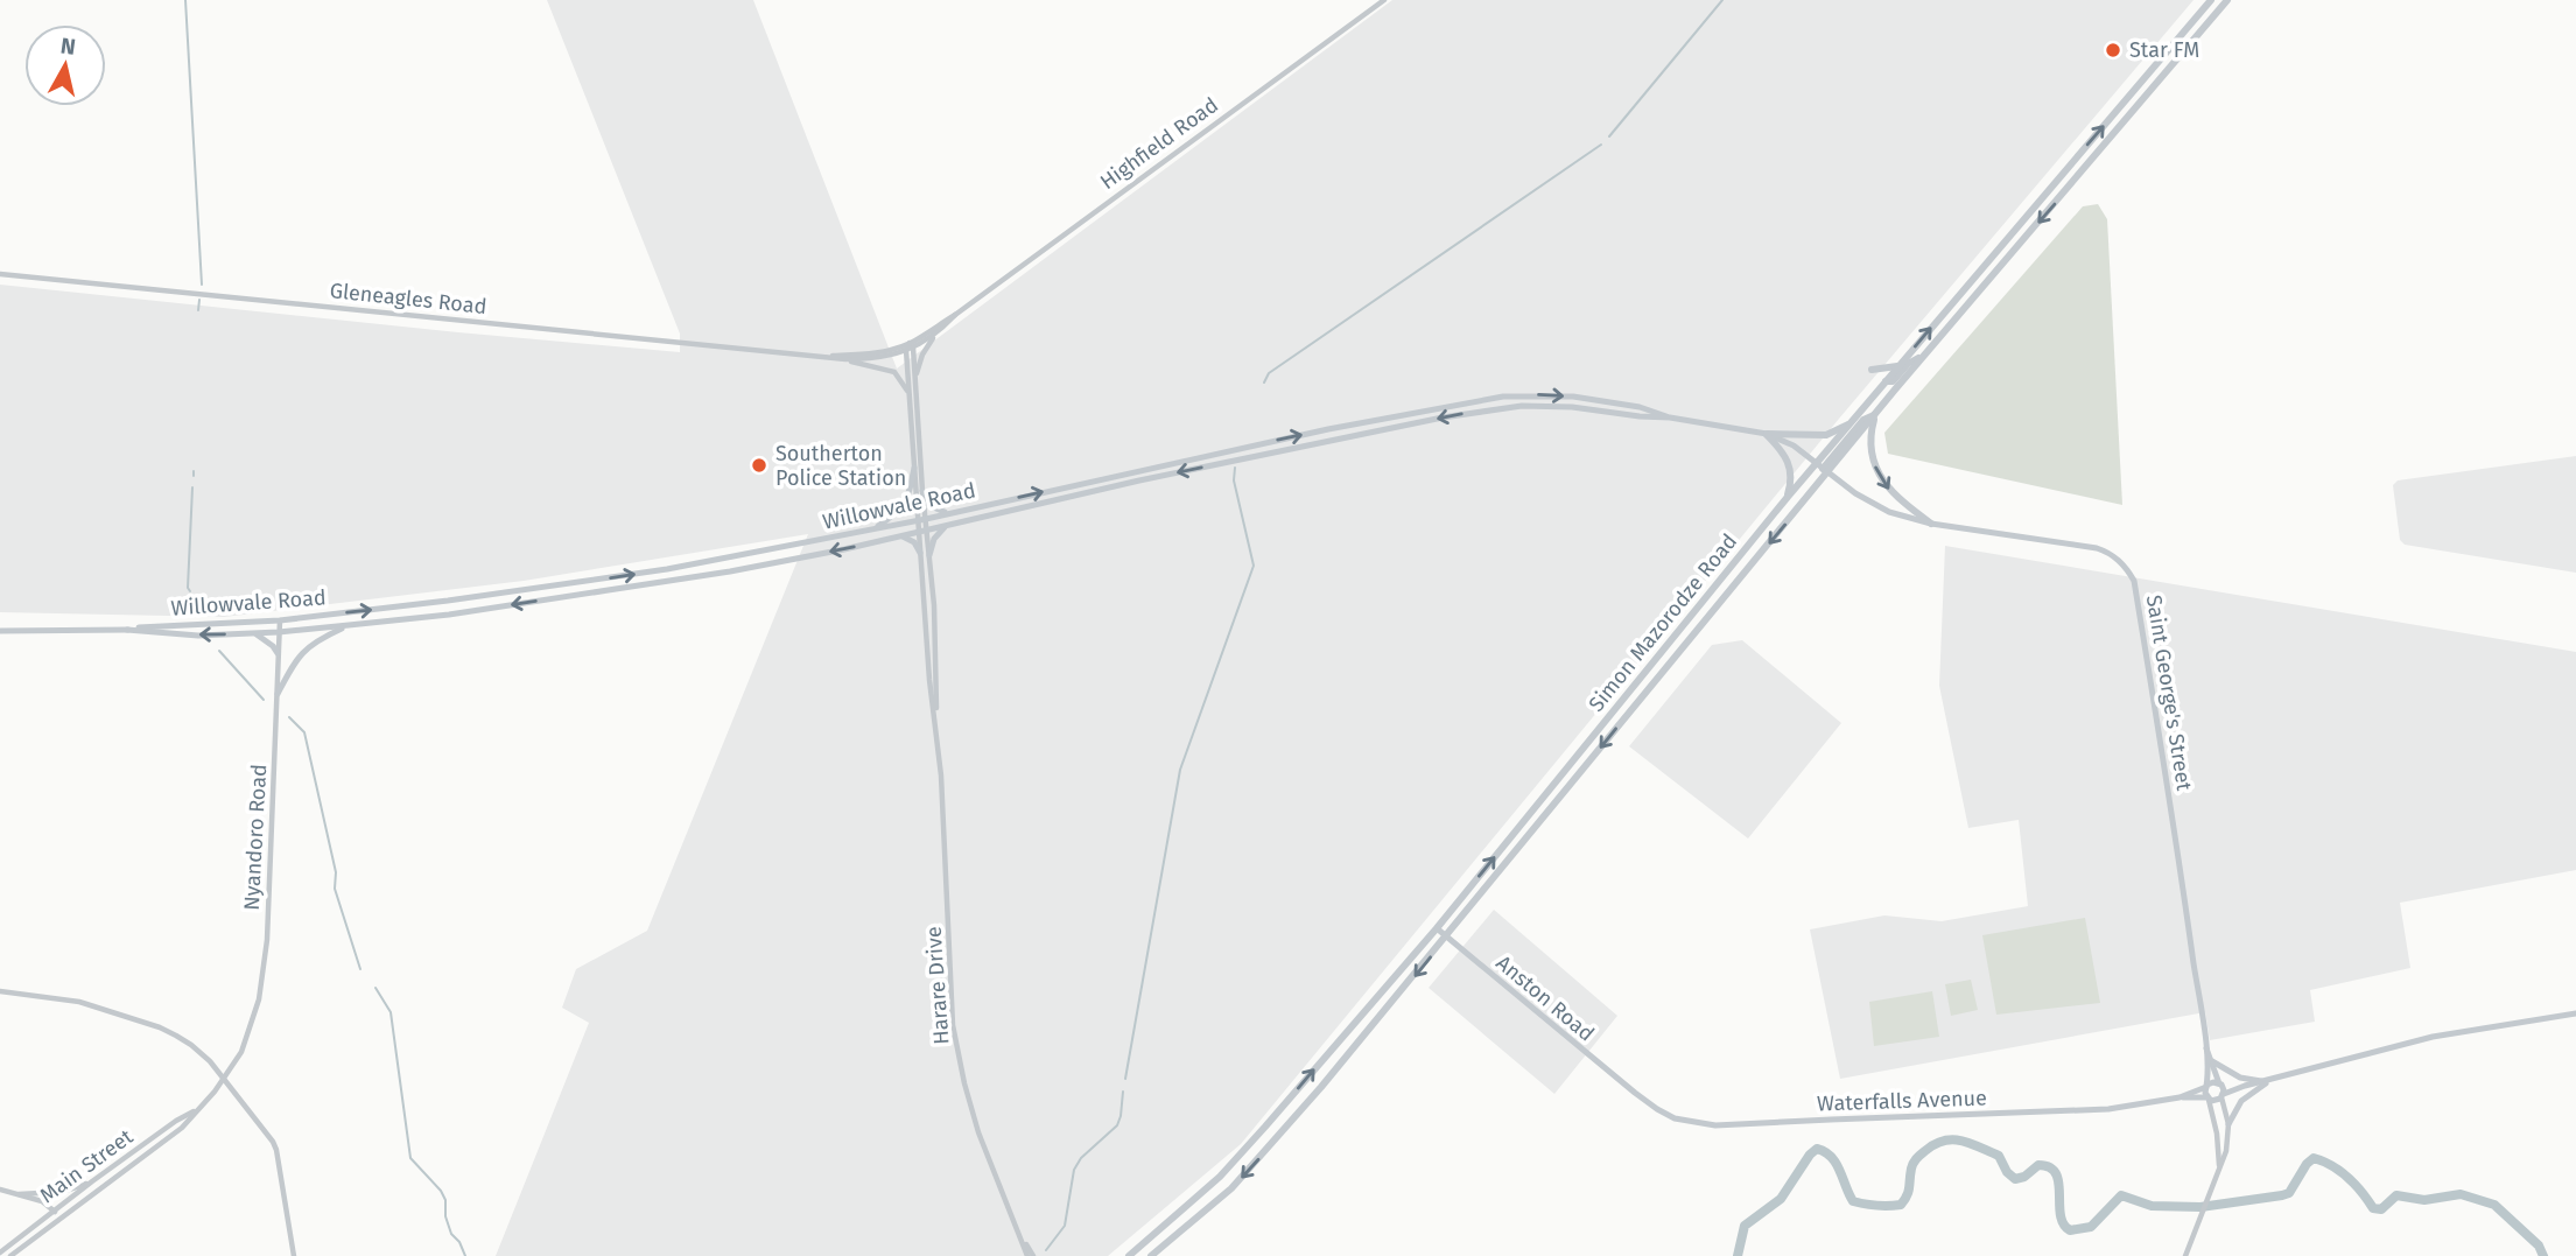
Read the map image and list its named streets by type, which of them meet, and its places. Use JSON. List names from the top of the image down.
{
  "streets": {
    "highway": ["Simon Mazorodze Road"],
    "main road": [
      "Willowvale Road",
      "Saint George's Street",
      "Anston Road",
      "Waterfalls Avenue"
    ],
    "street": [
      "Highfield Road",
      "Gleneagles Road",
      "Nyandoro Road",
      "Harare Drive",
      "Main Street"
    ]
  },
  "crossings": [
    ["Highfield Road", "Gleneagles Road"],
    ["Highfield Road", "Harare Drive"],
    ["Gleneagles Road", "Harare Drive"],
    ["Willowvale Road", "Simon Mazorodze Road"],
    ["Willowvale Road", "Saint George's Street"],
    ["Willowvale Road", "Nyandoro Road"],
    ["Willowvale Road", "Harare Drive"],
    ["Simon Mazorodze Road", "Saint George's Street"],
    ["Simon Mazorodze Road", "Anston Road"],
    ["Saint George's Street", "Waterfalls Avenue"],
    ["Nyandoro Road", "Main Street"],
    ["Anston Road", "Waterfalls Avenue"]
  ],
  "places": ["Star FM", "Southerton Police Station"],
  "north": "top"
}
